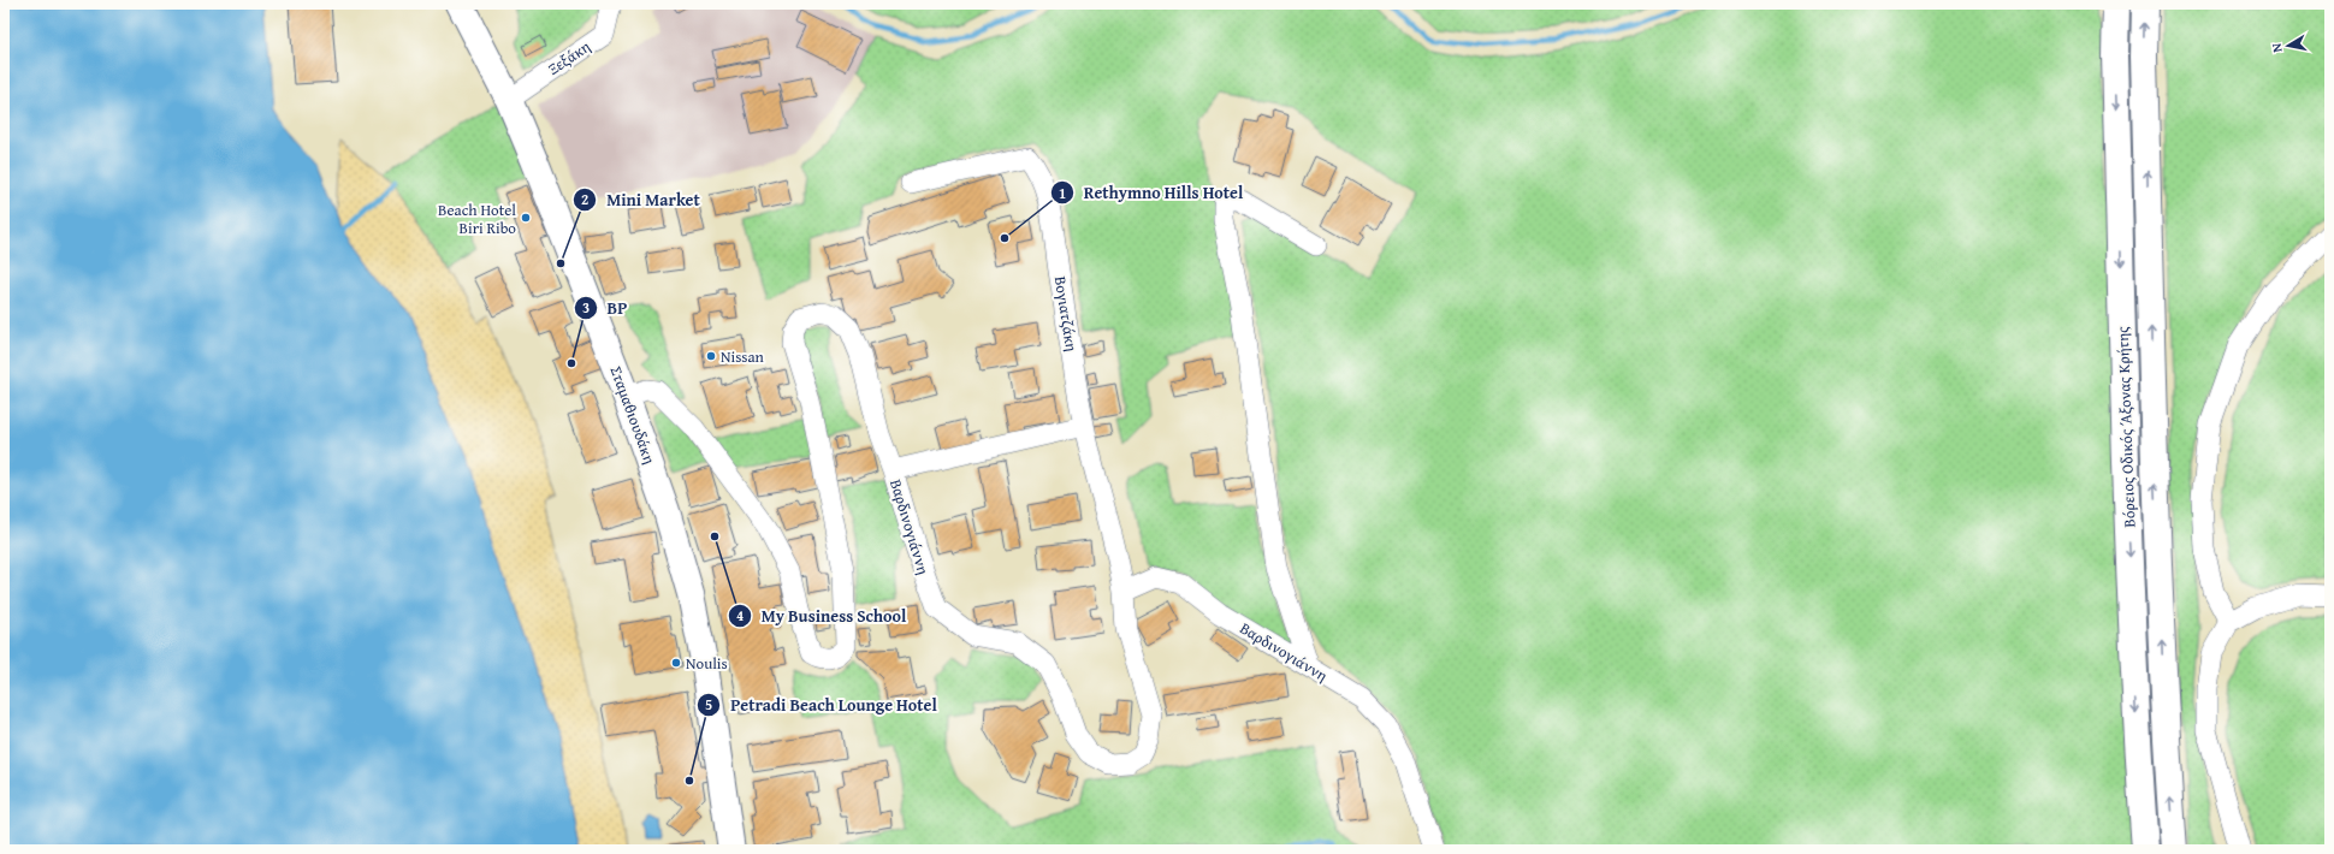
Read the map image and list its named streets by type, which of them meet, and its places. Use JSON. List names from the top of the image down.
{
  "streets": {
    "main road": ["Σταμαθιουδάκη", "Βόρειος Οδικός Άξονας Κρήτης"],
    "street": ["Ξεξάκη", "Βογιατζάκη", "Βαρδινογιάννη"]
  },
  "crossings": [
    ["Ξεξάκη", "Σταμαθιουδάκη"],
    ["Βογιατζάκη", "Βαρδινογιάννη"],
    ["Σταμαθιουδάκη", "Βαρδινογιάννη"]
  ],
  "places": [
    "Beach Hotel Biri Ribo",
    "Rethymno Hills Hotel",
    "Mini Market",
    "Nissan",
    "BP",
    "My Business School",
    "Noulis",
    "Petradi Beach Lounge Hotel"
  ],
  "north": "left"
}
